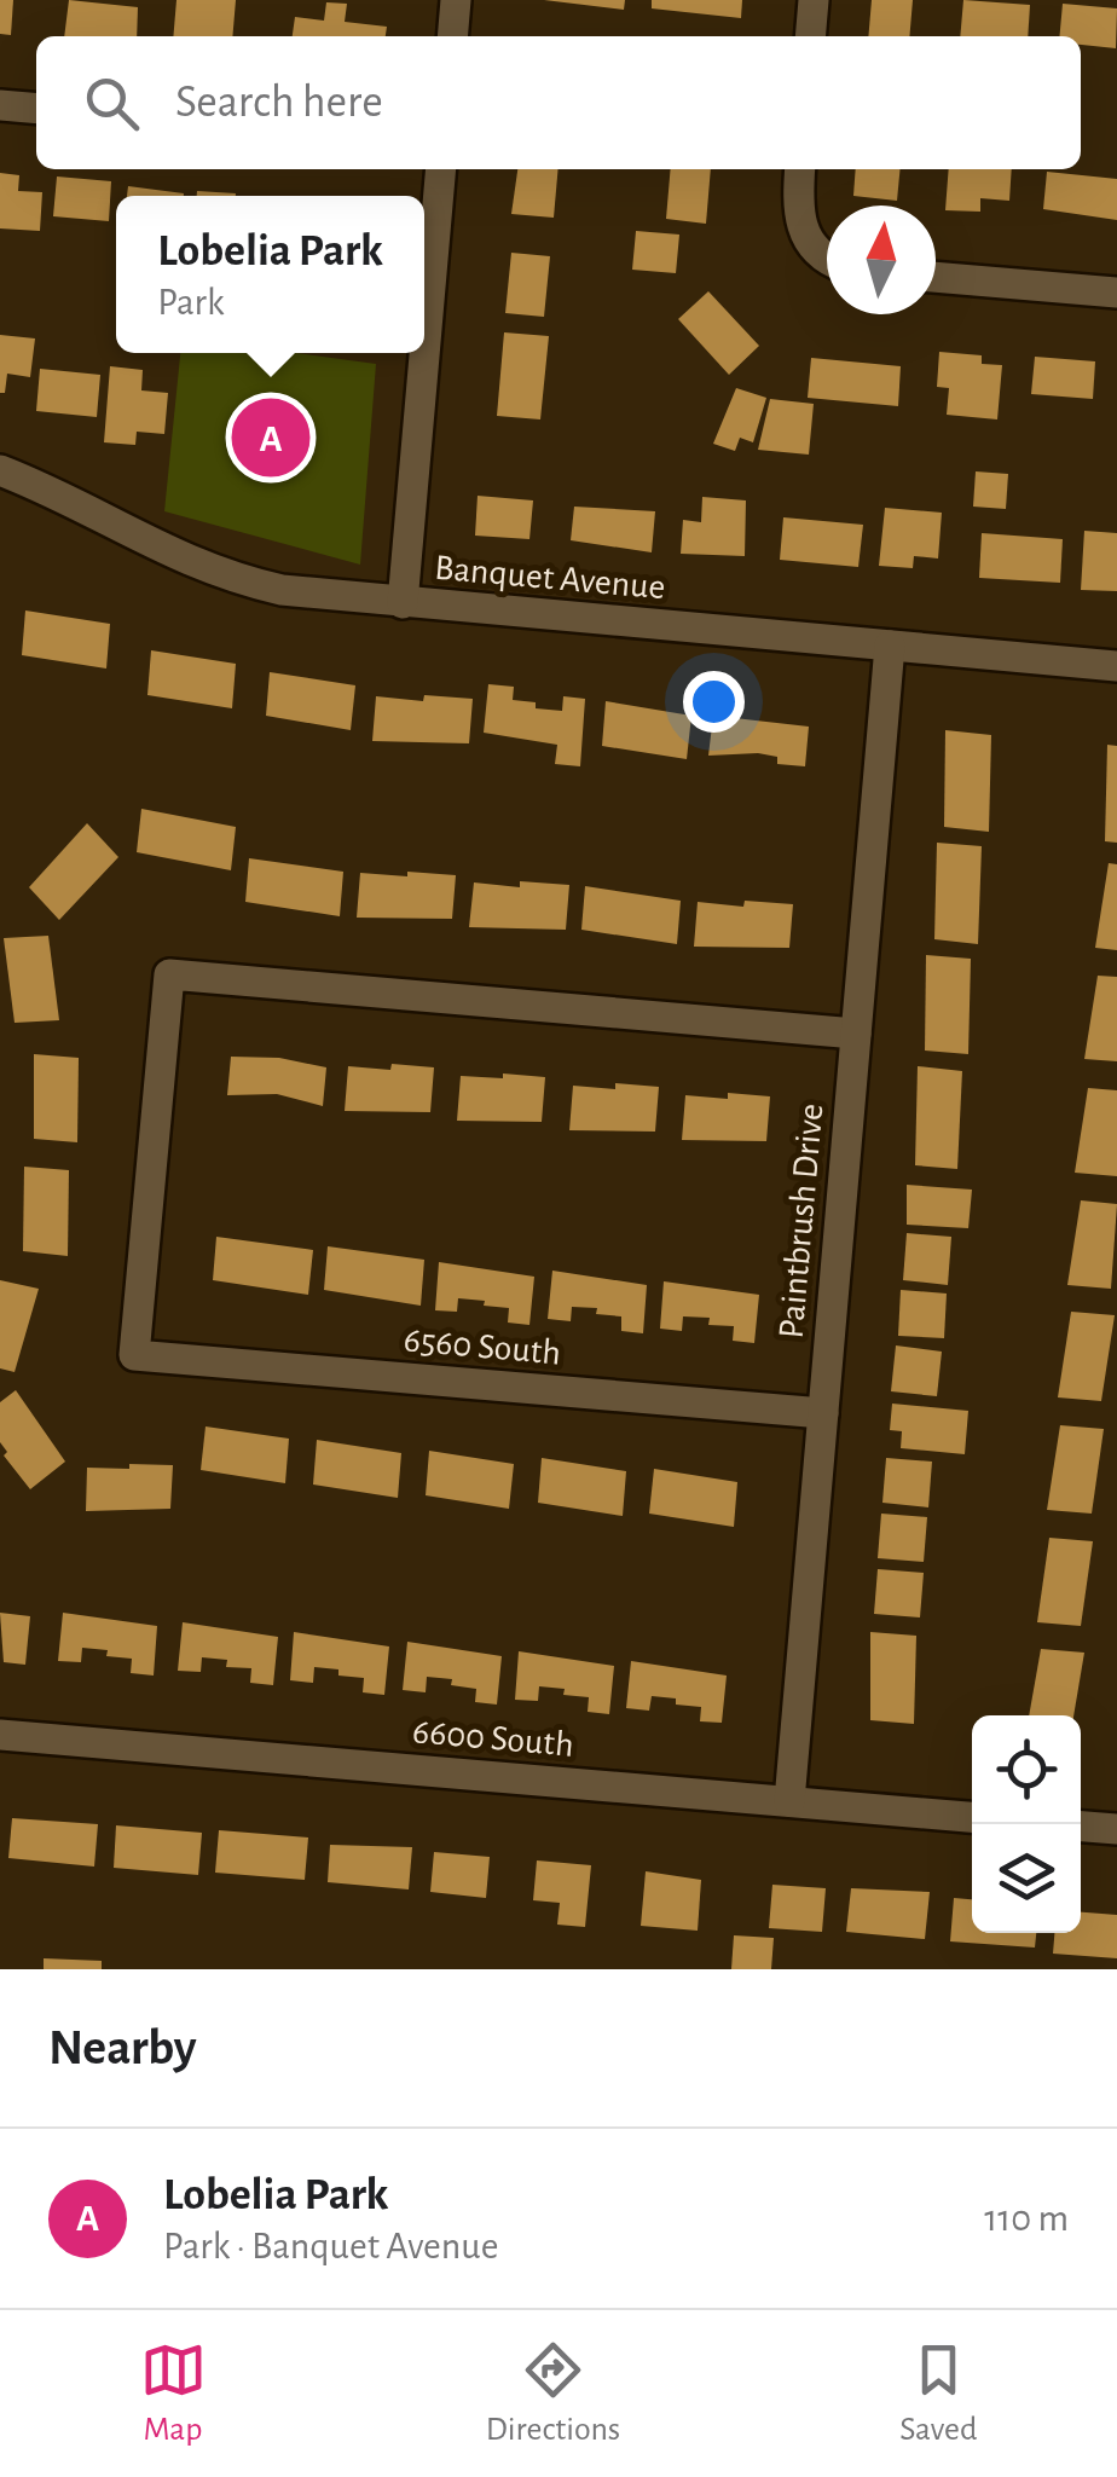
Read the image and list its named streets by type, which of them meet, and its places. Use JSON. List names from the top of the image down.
{
  "streets": {
    "street": [
      "Banquet Avenue",
      "Paintbrush Drive",
      "6560 South",
      "6600 South"
    ]
  },
  "crossings": [
    ["Banquet Avenue", "Paintbrush Drive"],
    ["Paintbrush Drive", "6560 South"],
    ["Paintbrush Drive", "6600 South"]
  ],
  "north": "top",
  "page": {
    "search": "Search here",
    "popup": ["Lobelia Park", "Park"],
    "pins": "A",
    "heading": "Nearby",
    "list": [
      {
        "mark": "A",
        "name": "Lobelia Park",
        "note": "Park · Banquet Avenue",
        "value": "110 m"
      }
    ],
    "nav": ["Map", "Directions", "Saved"]
  }
}
